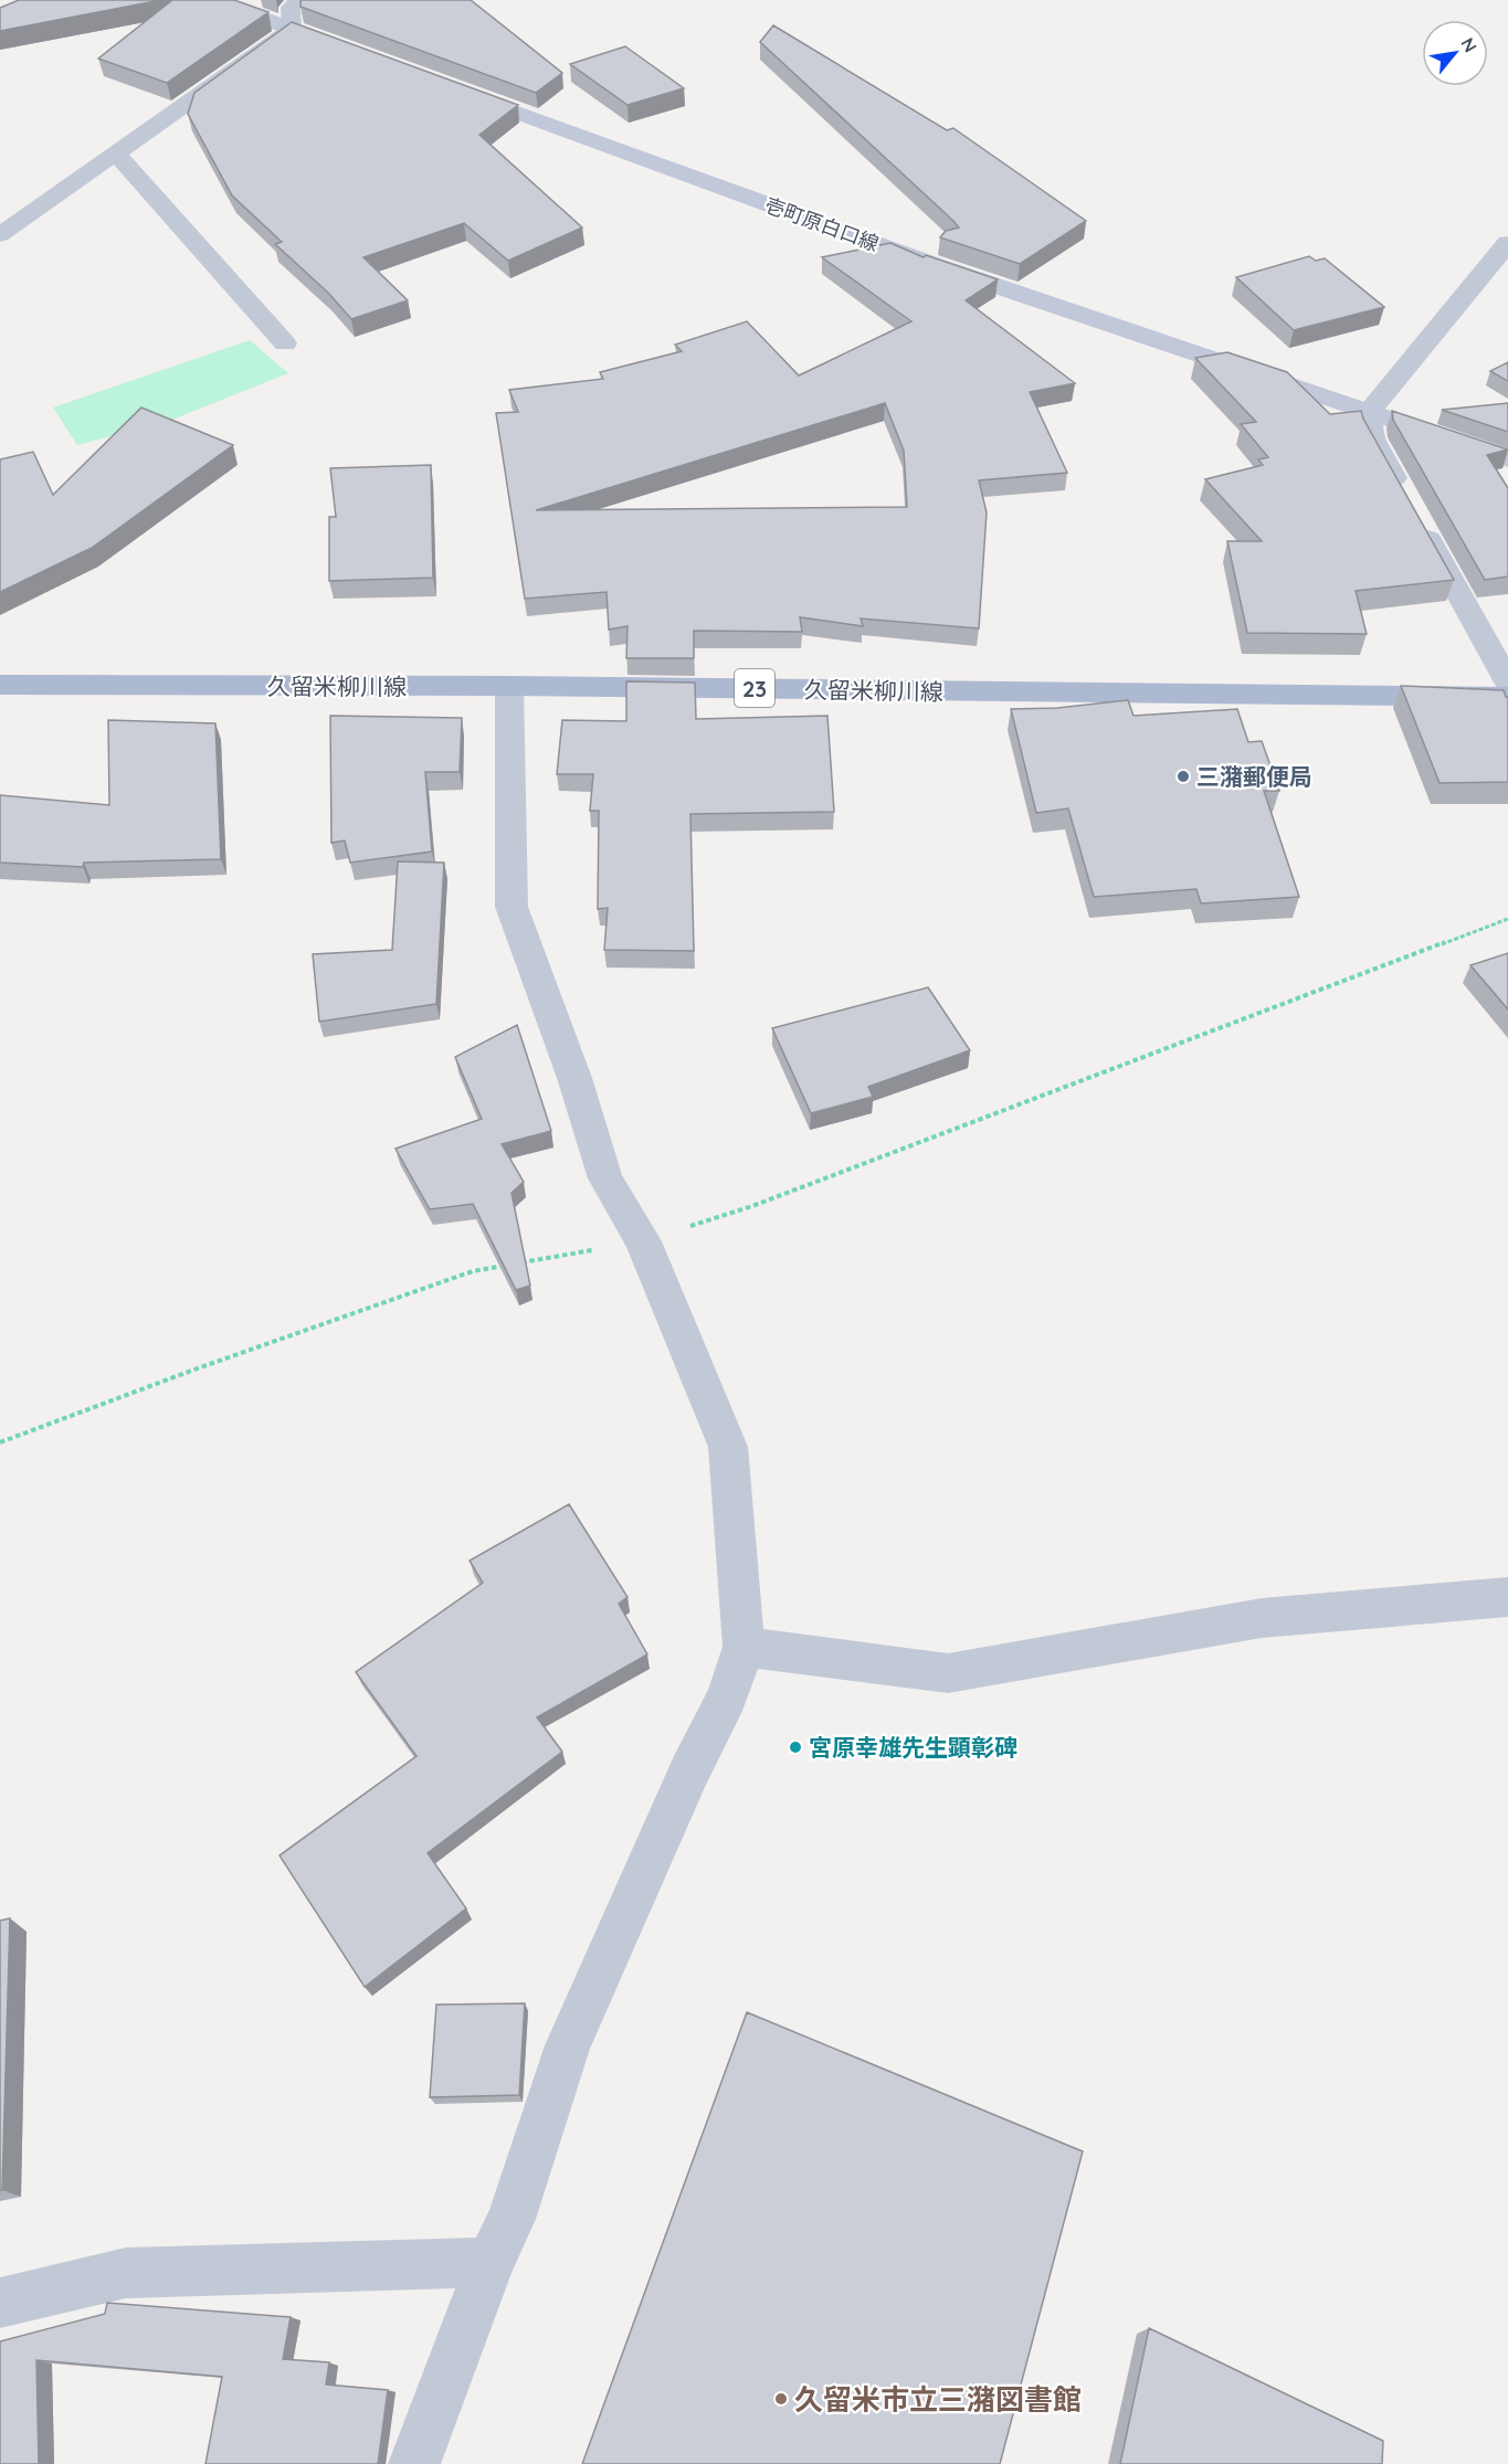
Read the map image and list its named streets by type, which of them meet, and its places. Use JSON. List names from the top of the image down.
{
  "streets": {
    "main road": ["壱町原白口線", "久留米柳川線", "23"]
  },
  "places": ["三潴郵便局", "宮原幸雄先生顕彰碑", "久留米市立三潴図書館"],
  "north": "top right"
}
